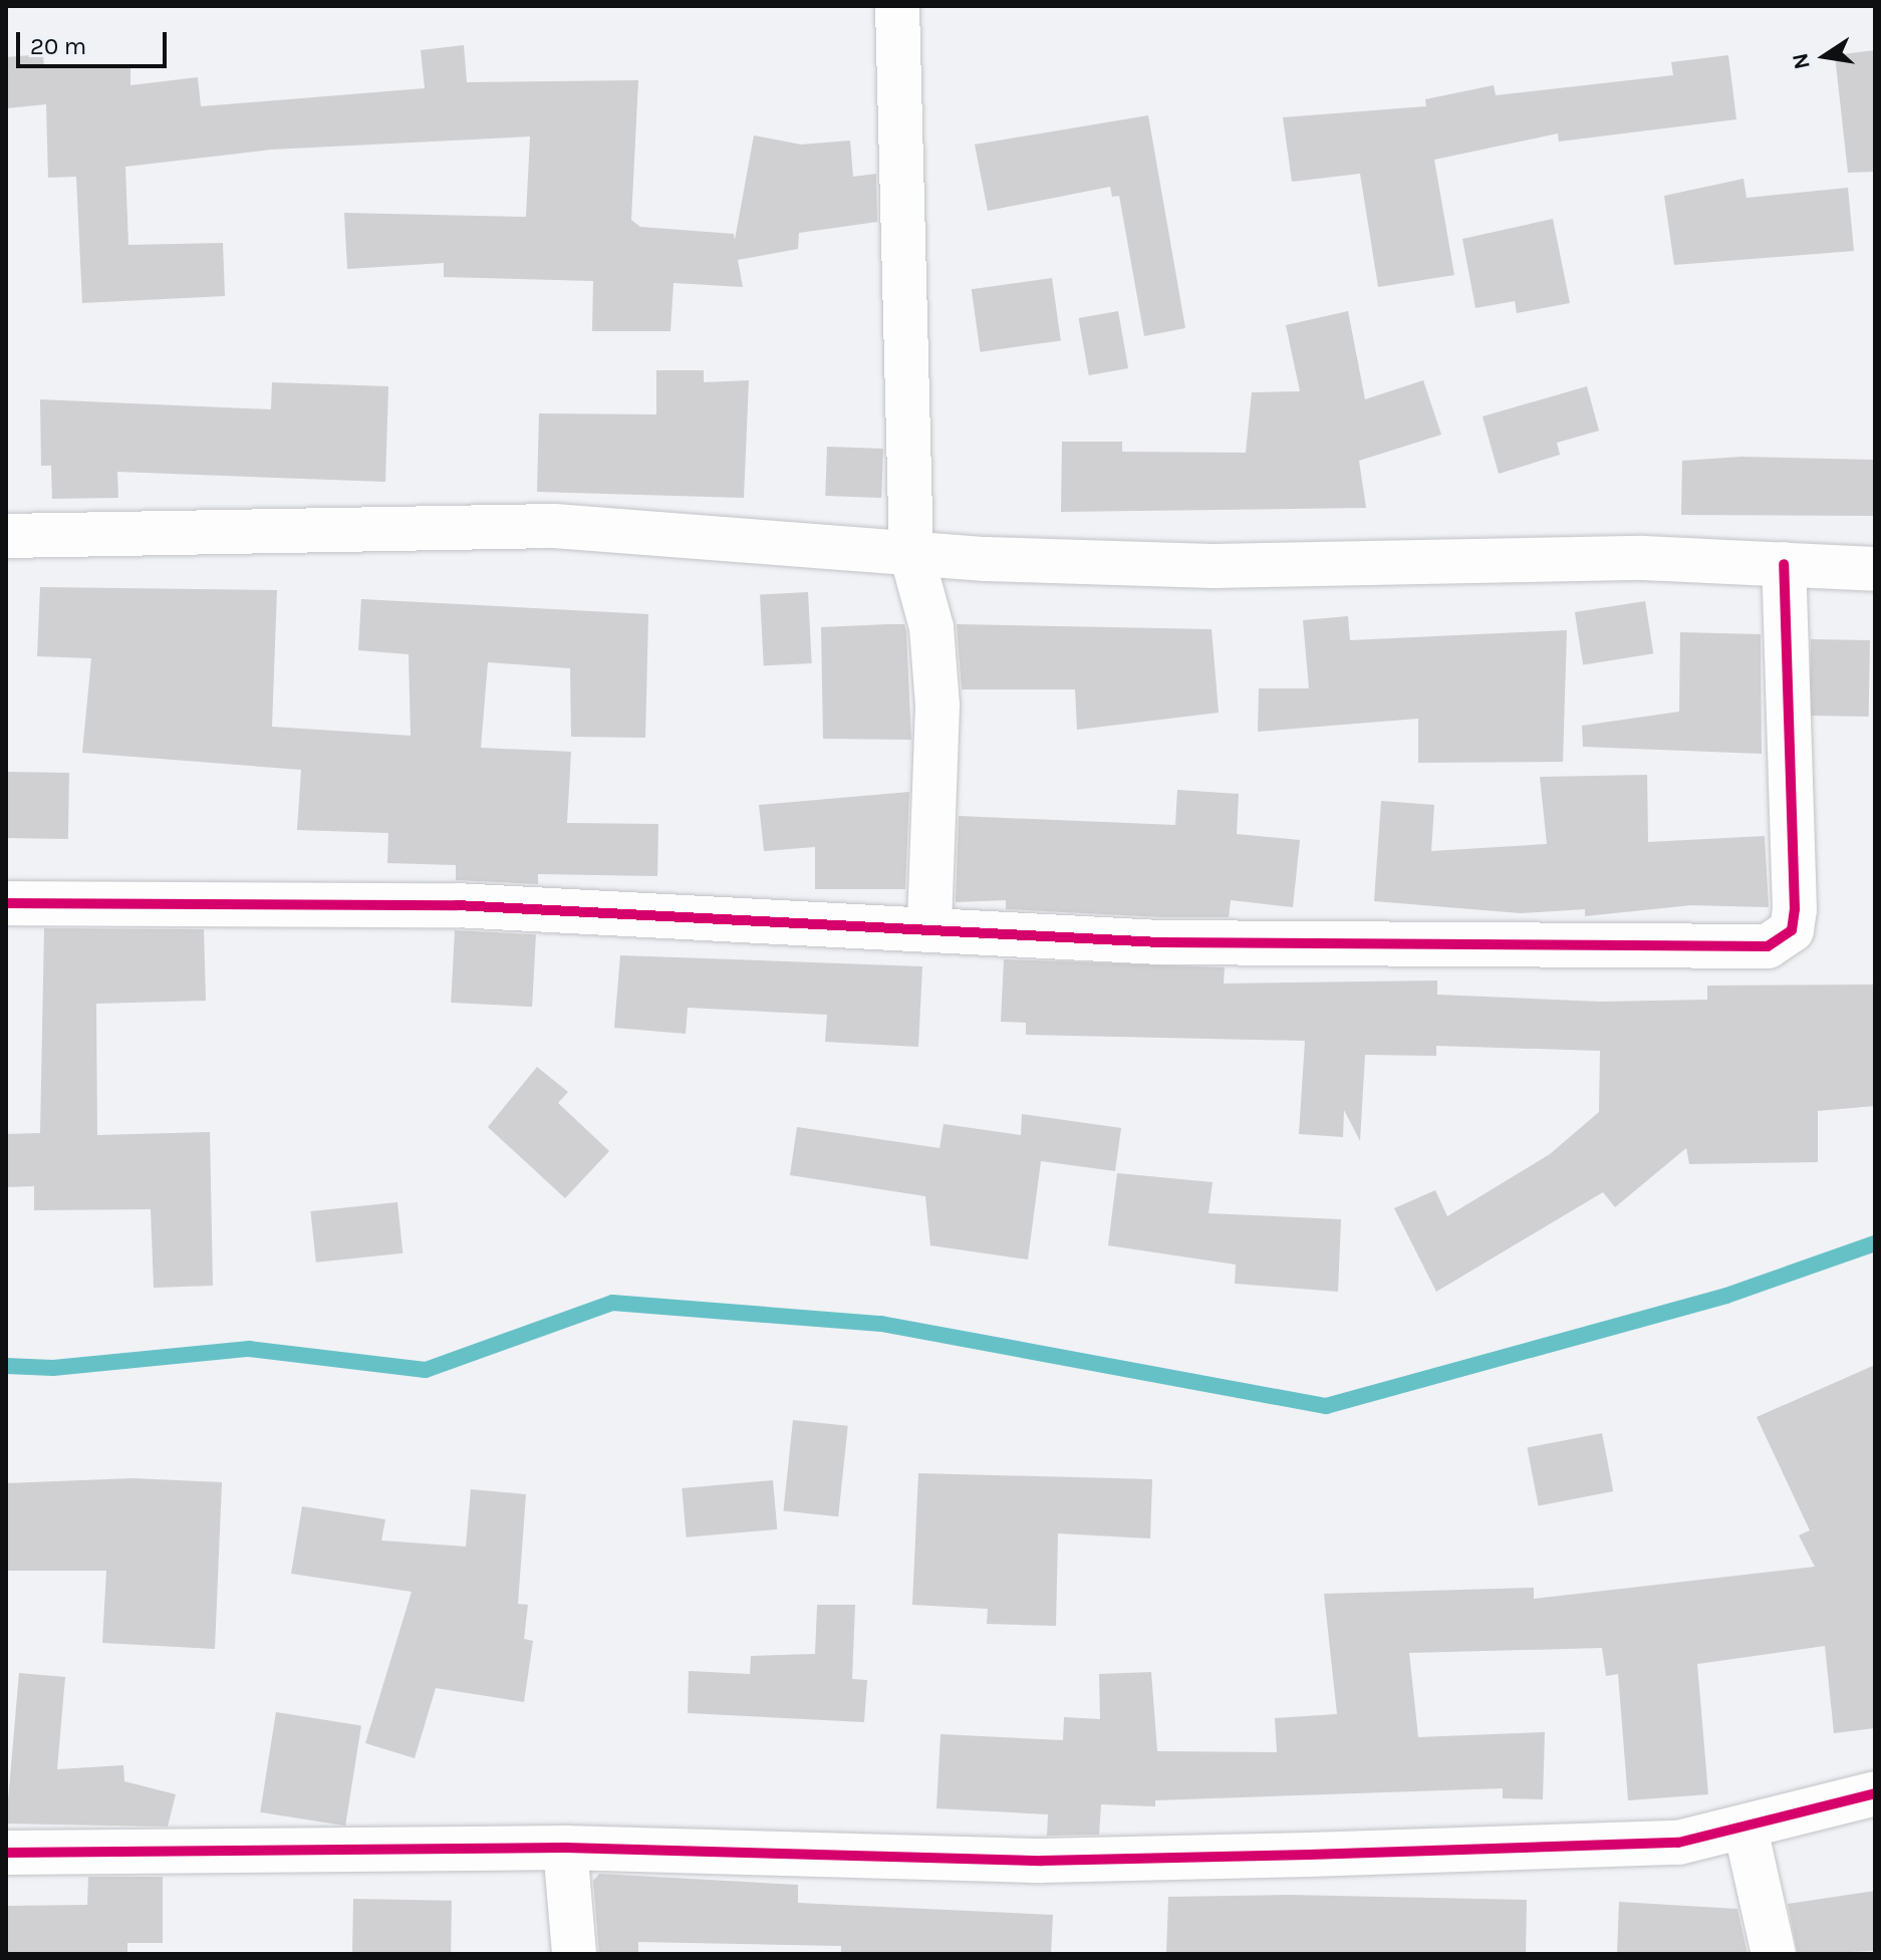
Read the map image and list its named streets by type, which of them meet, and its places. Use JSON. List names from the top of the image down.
{
  "scale_bar": "20 m",
  "north": "left"
}
